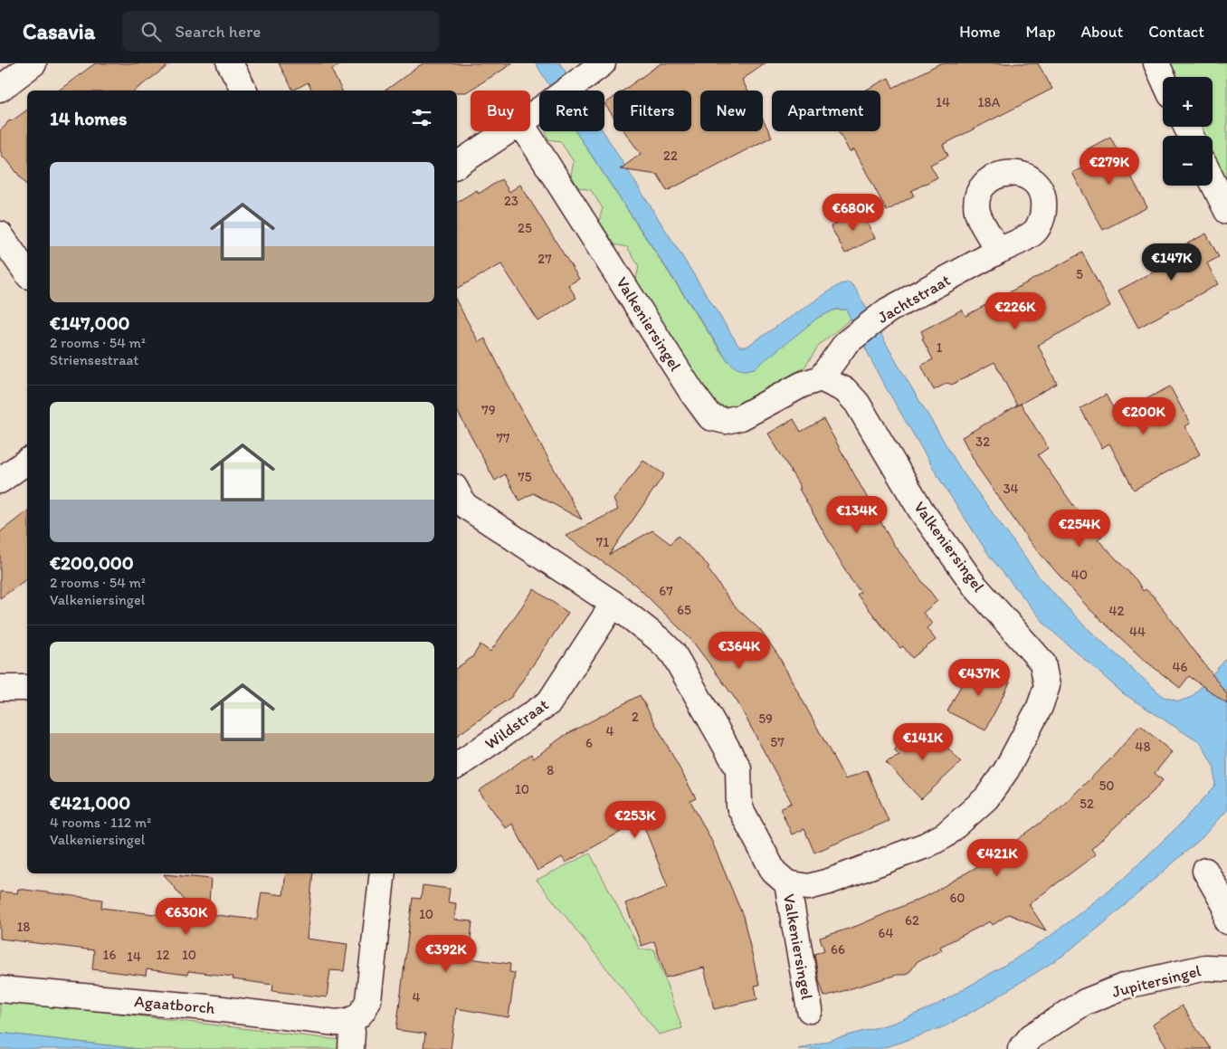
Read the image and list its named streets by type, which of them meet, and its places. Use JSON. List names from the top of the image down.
{
  "streets": {
    "street": [
      "Jachtstraat",
      "Valkeniersingel",
      "Wildstraat",
      "Jupitersingel",
      "Agaatborch"
    ]
  },
  "crossings": [
    ["Jachtstraat", "Valkeniersingel"],
    ["Valkeniersingel", "Wildstraat"]
  ],
  "house_numbers": [
    "14",
    "18A",
    "22",
    "23",
    "25",
    "27",
    "5",
    "1",
    "79",
    "77",
    "32",
    "75",
    "34",
    "71",
    "40",
    "67",
    "65",
    "42",
    "44",
    "46",
    "2",
    "59",
    "4",
    "57",
    "6",
    "48",
    "8",
    "50",
    "10",
    "52",
    "60",
    "10",
    "62",
    "18",
    "64",
    "66",
    "16",
    "12",
    "10",
    "14",
    "4"
  ],
  "page": {
    "header": "Casavia",
    "search": "Search here",
    "nav": [
      "Home",
      "Map",
      "About",
      "Contact"
    ],
    "map_buttons": ["+", "−"],
    "chip": [
      "Buy",
      "Rent",
      "Filters",
      "New",
      "Apartment"
    ],
    "heading": "14 homes",
    "list": [
      {
        "name": "€147,000",
        "note": "2 rooms · 54 m² · Striensestraat"
      },
      {
        "name": "€200,000",
        "note": "2 rooms · 54 m² · Valkeniersingel"
      },
      {
        "name": "€421,000",
        "note": "4 rooms · 112 m² · Valkeniersingel"
      }
    ],
    "price": [
      "€279K",
      "€680K",
      "€147K",
      "€226K",
      "€200K",
      "€134K",
      "€254K",
      "€364K",
      "€437K",
      "€141K",
      "€253K",
      "€421K",
      "€630K",
      "€392K"
    ]
  }
}
